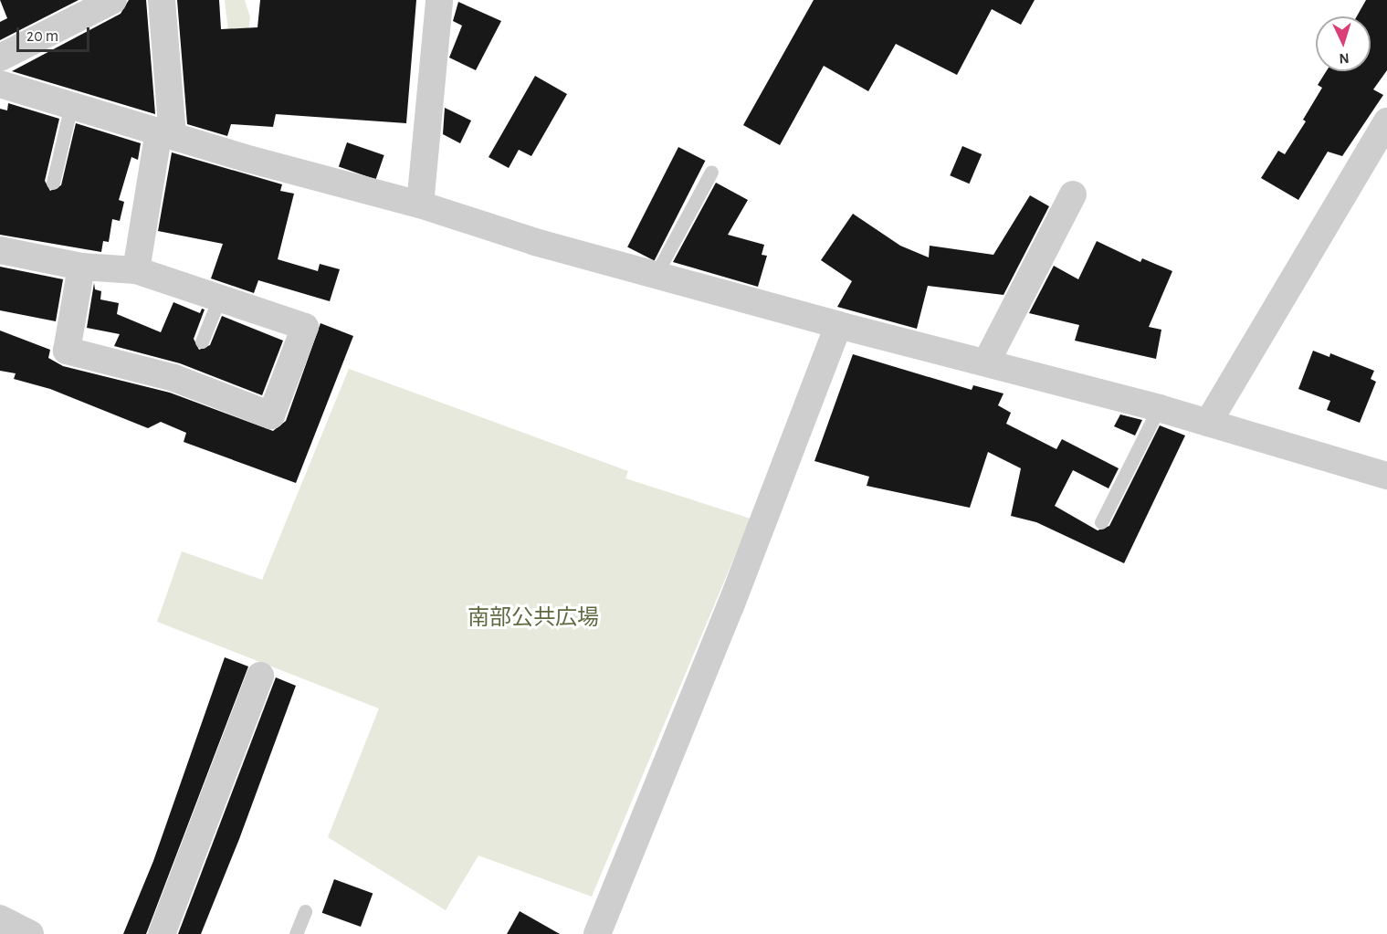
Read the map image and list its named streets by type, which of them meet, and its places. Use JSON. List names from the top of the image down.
{
  "parks": ["南部公共広場"],
  "scale_bar": "20 m",
  "north": "bottom"
}
